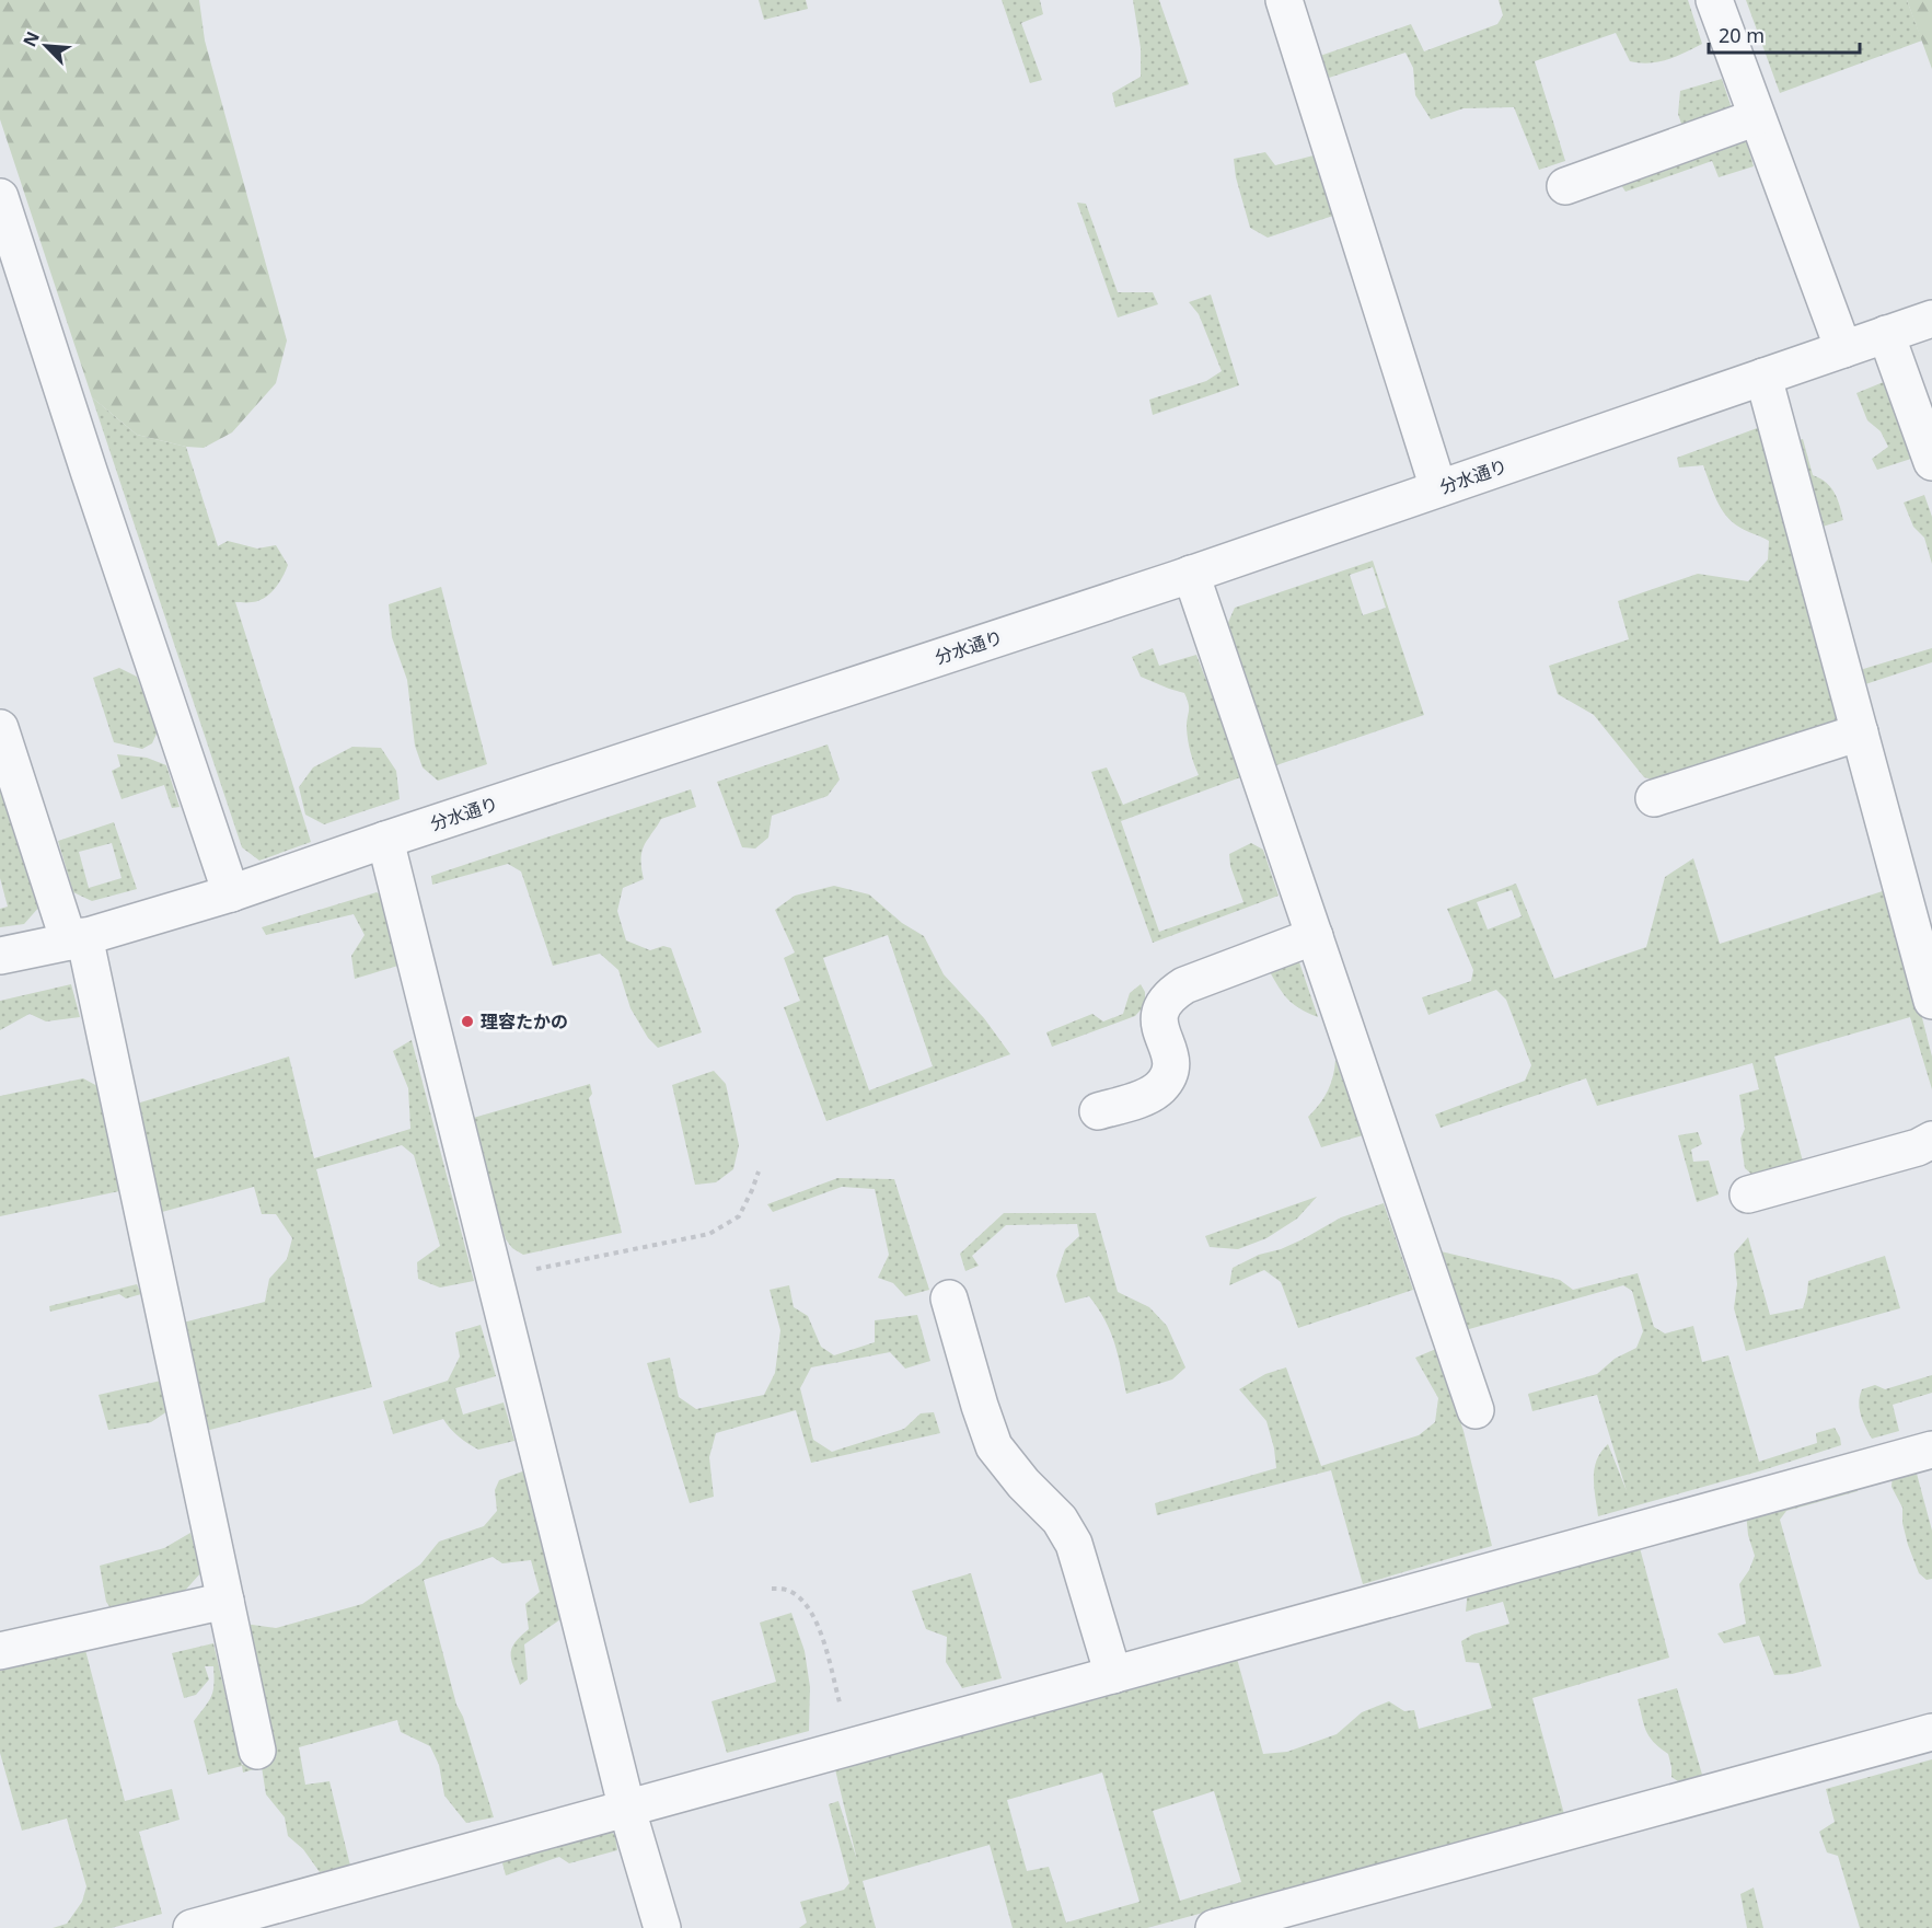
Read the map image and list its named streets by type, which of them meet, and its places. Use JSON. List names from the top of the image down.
{
  "streets": {
    "street": ["分水通り"]
  },
  "places": ["理容たかの"],
  "scale_bar": "20 m",
  "north": "top left"
}
